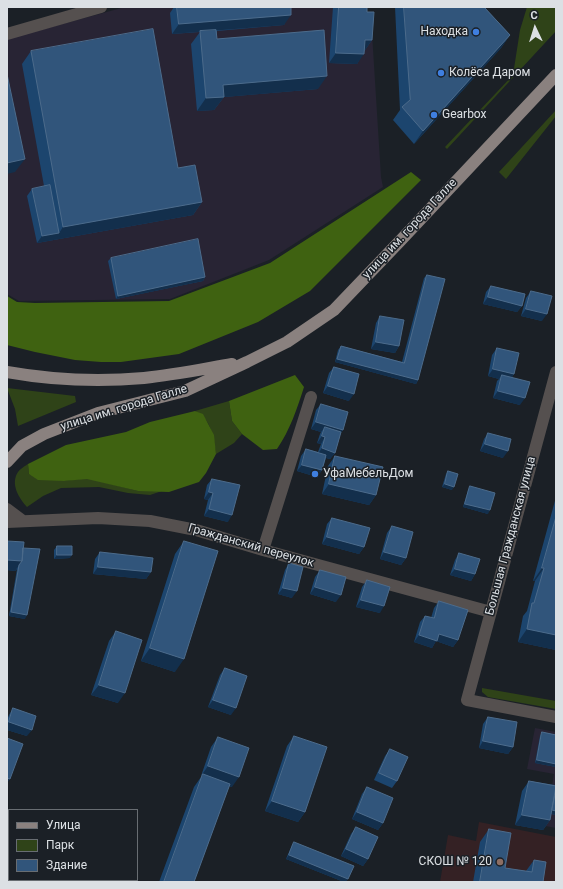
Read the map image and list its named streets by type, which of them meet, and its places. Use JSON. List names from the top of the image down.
{
  "streets": {
    "main road": ["улица им. города Галле"],
    "street": ["Большая Гражданская улица", "Гражданский переулок"]
  },
  "crossings": [
    ["Большая Гражданская улица", "Гражданский переулок"]
  ],
  "places": [
    "Находка",
    "Колёса Даром",
    "Gearbox",
    "УфаМебельДом",
    "СКОШ № 120"
  ],
  "legend": ["Улица", "Парк", "Здание"],
  "north": "top"
}
